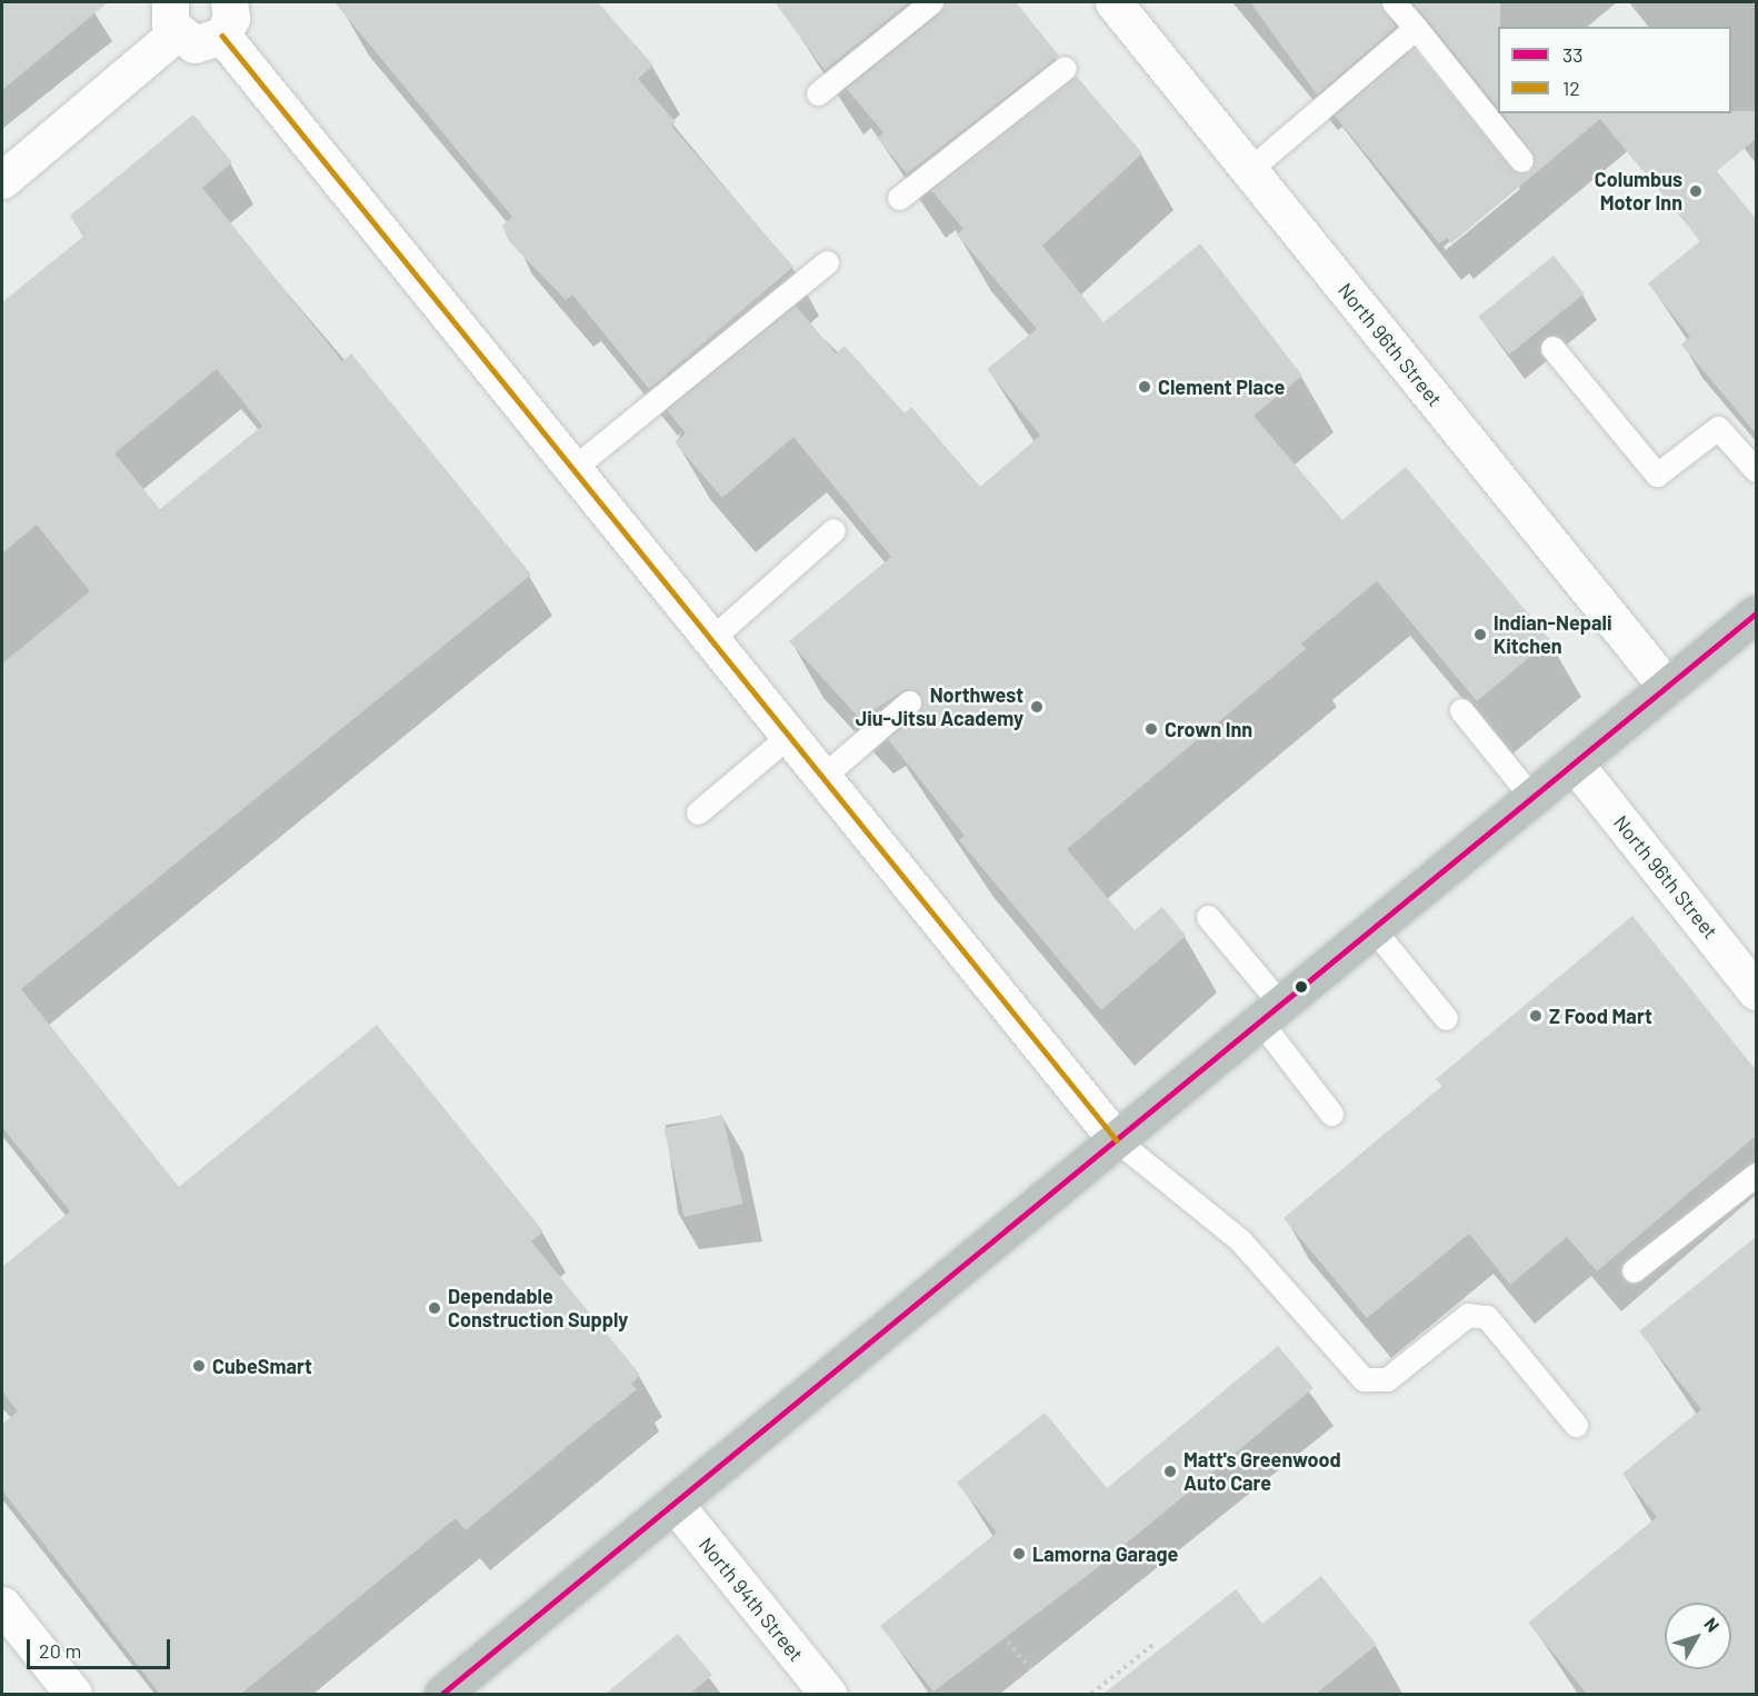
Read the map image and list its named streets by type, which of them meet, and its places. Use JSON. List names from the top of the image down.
{
  "streets": {
    "street": ["North 96th Street", "North 94th Street"]
  },
  "places": [
    "Columbus Motor Inn",
    "Clement Place",
    "Indian-Nepali Kitchen",
    "Northwest Jiu-Jitsu Academy",
    "Crown Inn",
    "Z Food Mart",
    "Dependable Construction Supply",
    "CubeSmart",
    "Matt's Greenwood Auto Care",
    "Lamorna Garage"
  ],
  "lines": ["transit line 12", "transit line 33"],
  "legend": ["33", "12"],
  "scale_bar": "20 m",
  "north": "top right"
}
